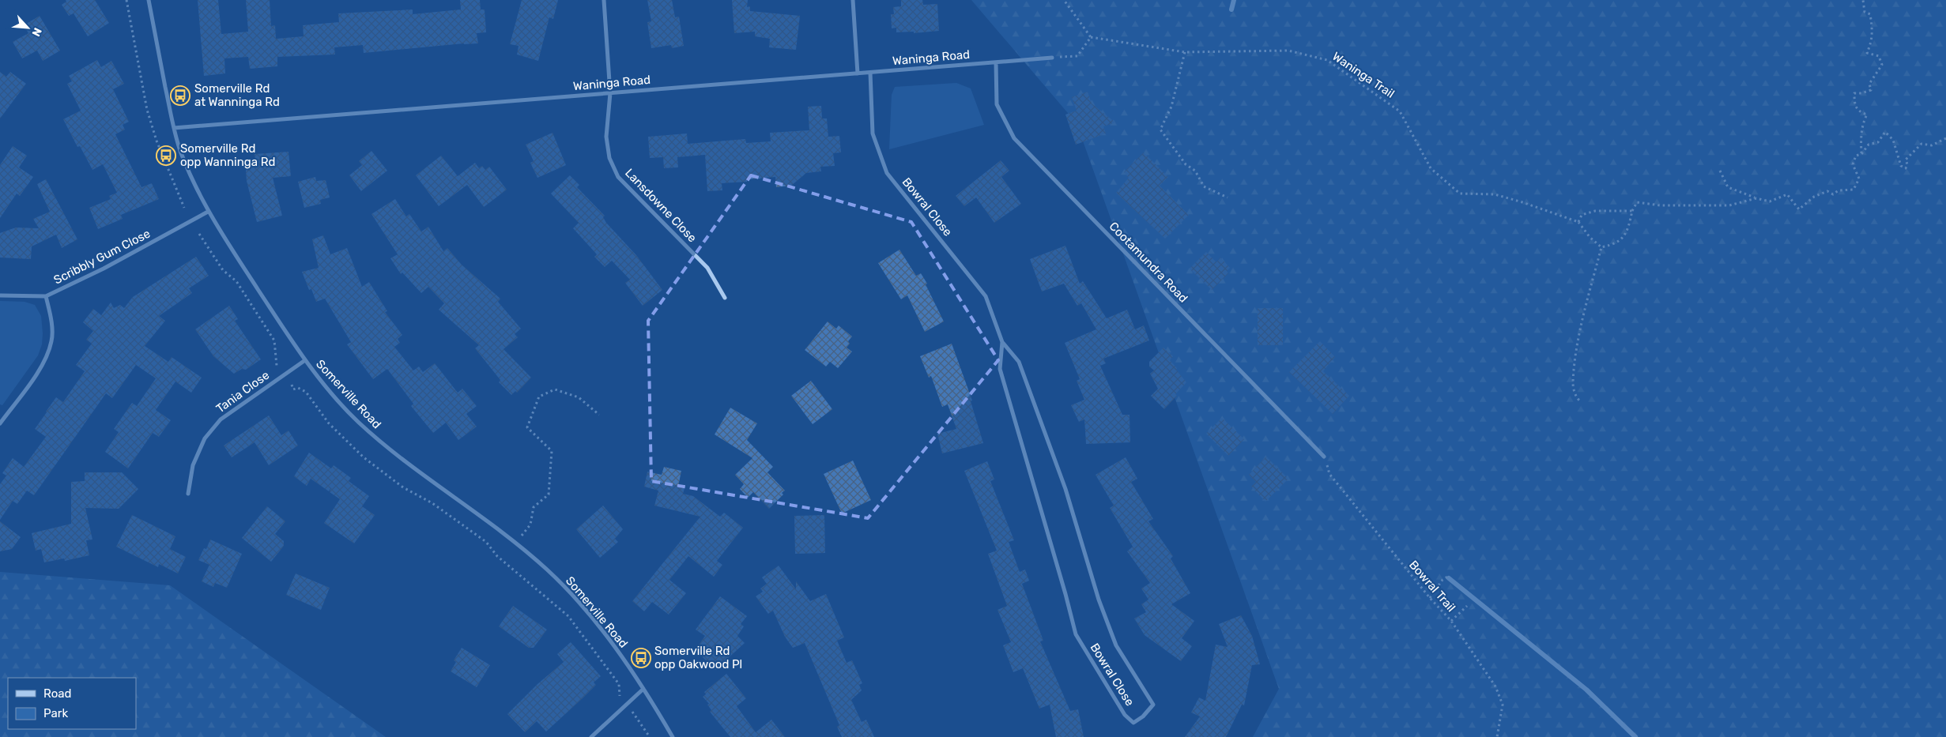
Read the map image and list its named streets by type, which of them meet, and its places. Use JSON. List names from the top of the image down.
{
  "streets": {
    "street": [
      "Waninga Road",
      "Lansdowne Close",
      "Bowral Close",
      "Scribbly Gum Close",
      "Cootamundra Road",
      "Tania Close",
      "Somerville Road"
    ],
    "path": ["Waninga Trail", "Bowral Trail"]
  },
  "crossings": [
    ["Waninga Road", "Lansdowne Close"],
    ["Waninga Road", "Bowral Close"],
    ["Waninga Road", "Cootamundra Road"],
    ["Waninga Road", "Somerville Road"],
    ["Scribbly Gum Close", "Somerville Road"],
    ["Cootamundra Road", "Bowral Trail"],
    ["Tania Close", "Somerville Road"]
  ],
  "places": {
    "bus stop": ["Somerville Rd at Wanninga Rd", "Somerville Rd opp Wanninga Rd", "Somerville Rd opp Oakwood Pl"]
  },
  "legend": ["Road", "Park"],
  "north": "bottom right"
}
